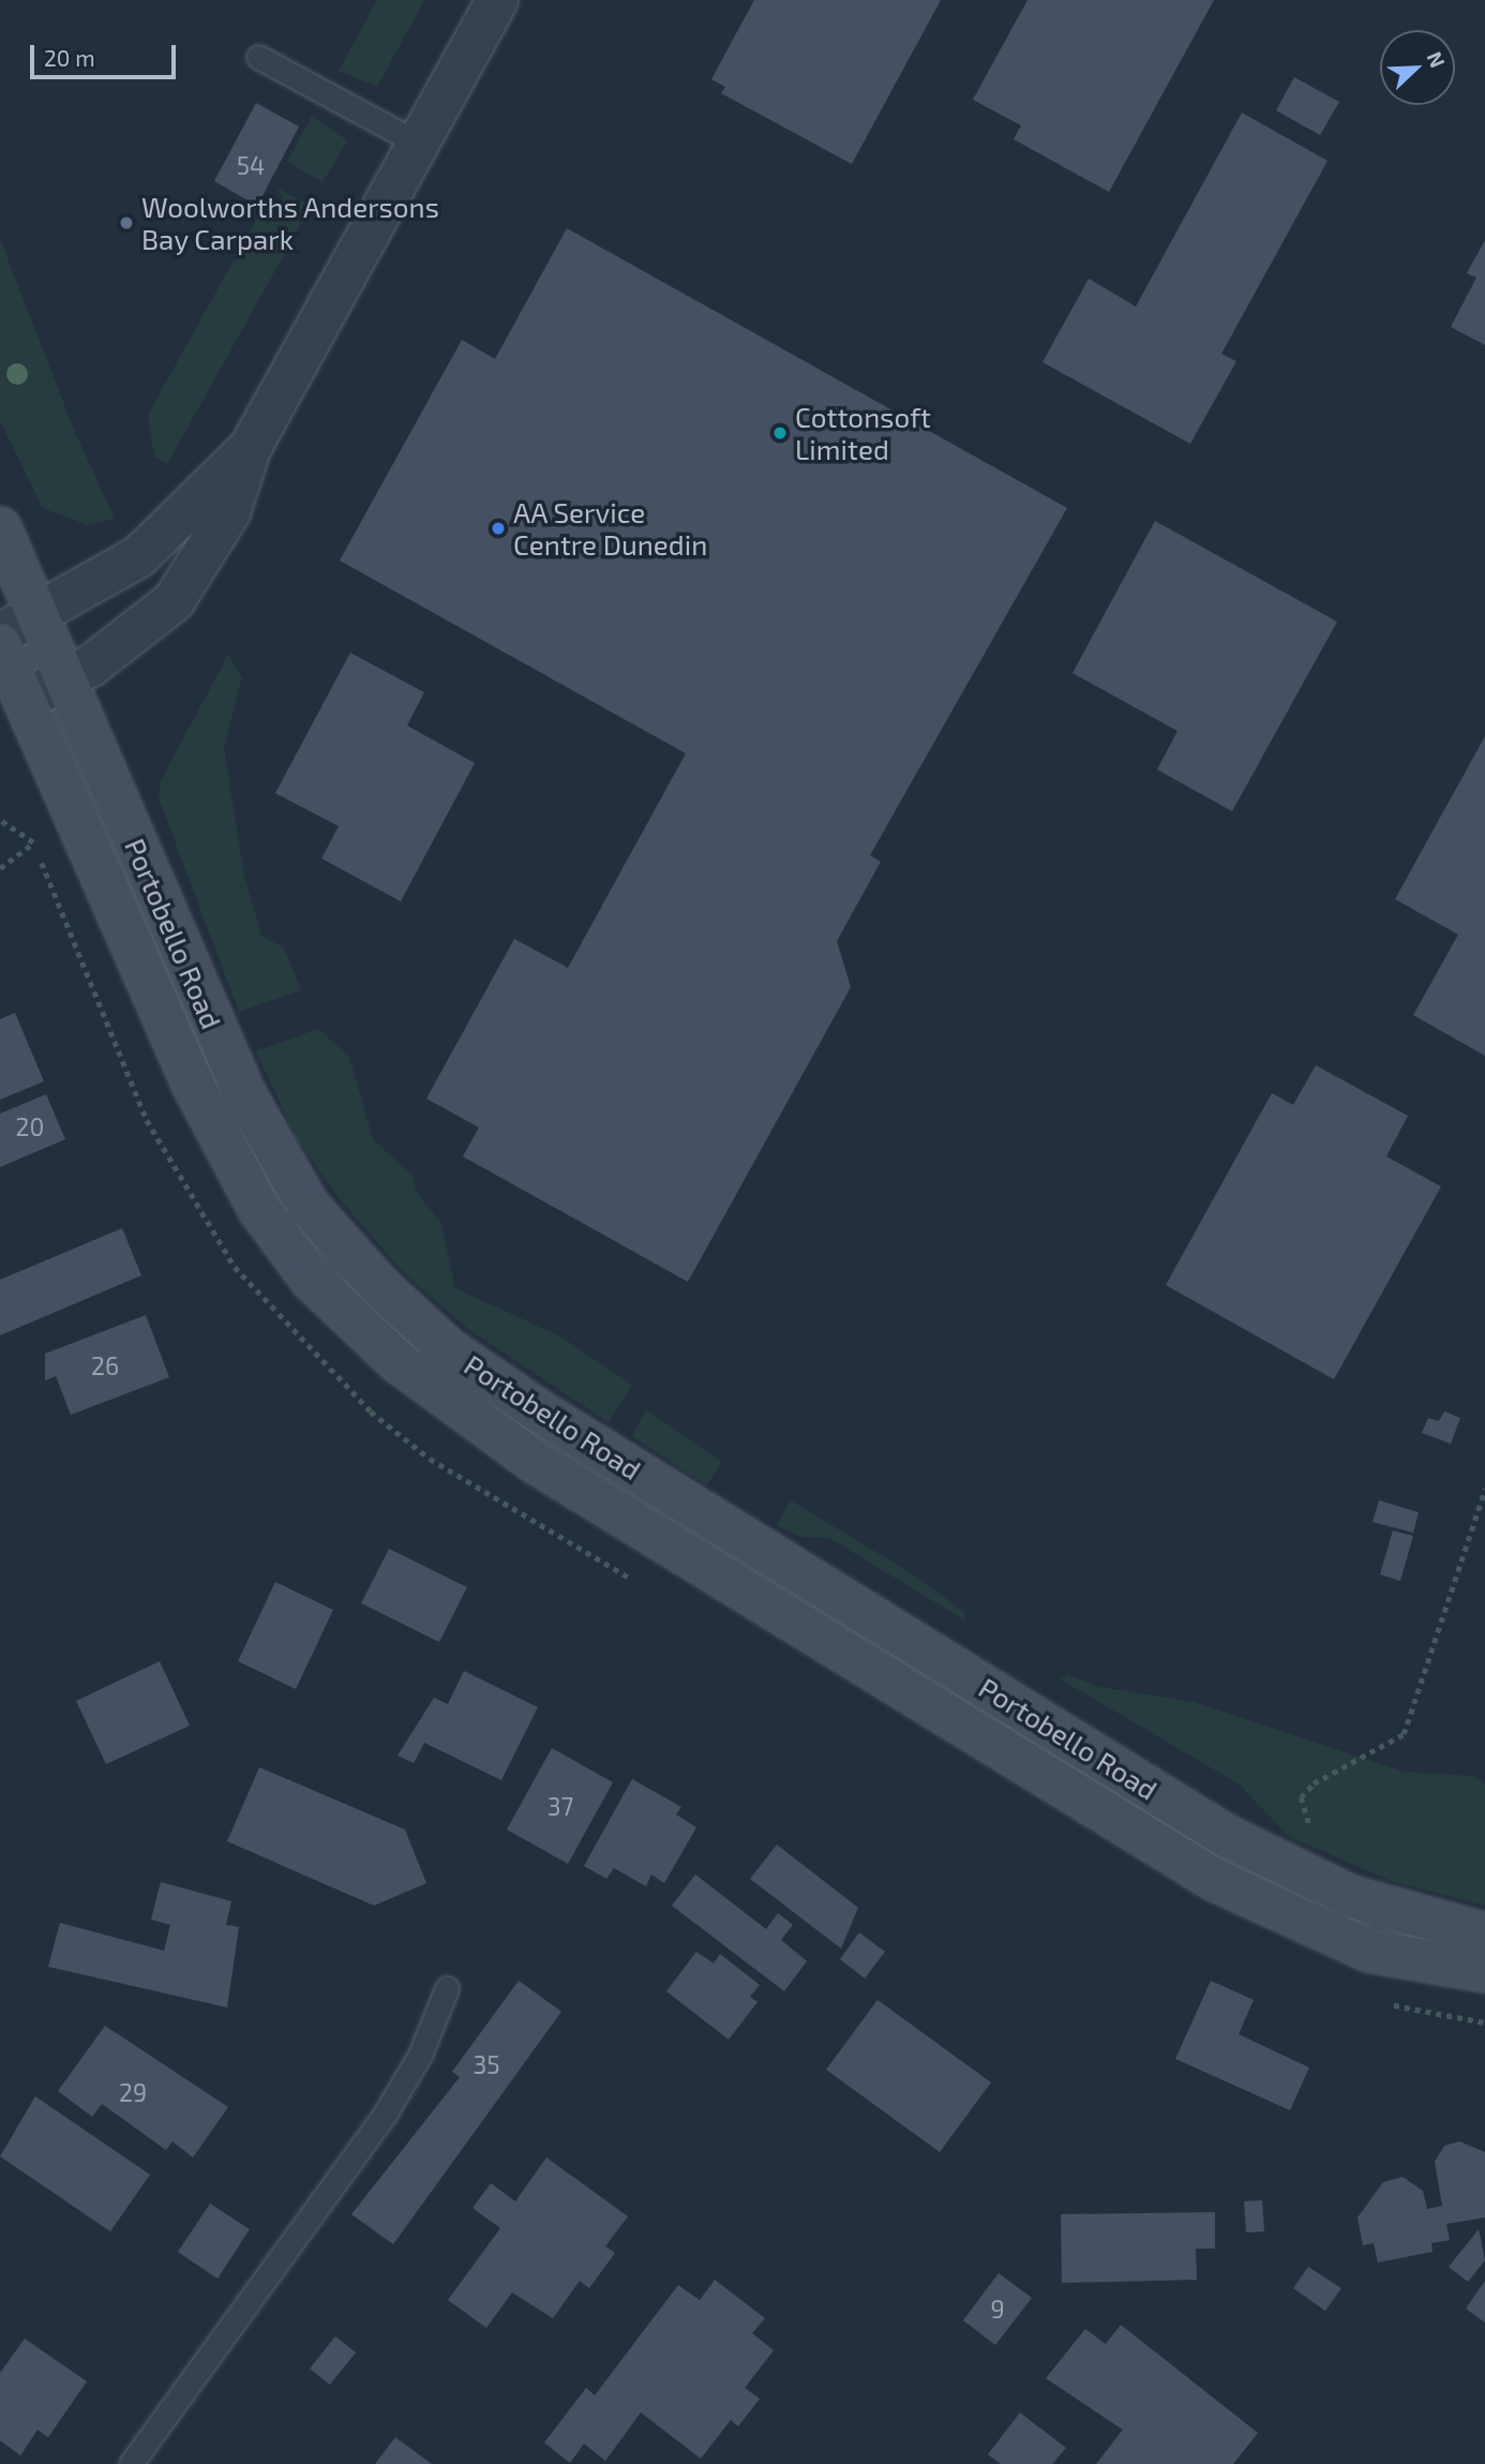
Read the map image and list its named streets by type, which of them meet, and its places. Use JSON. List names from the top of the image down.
{
  "streets": {
    "main road": ["Portobello Road"]
  },
  "places": ["Woolworths Andersons Bay Carpark", "Cottonsoft Limited", "AA Service Centre Dunedin"],
  "house_numbers": [
    "54",
    "20",
    "26",
    "37",
    "35",
    "29",
    "9"
  ],
  "scale_bar": "20 m",
  "north": "top right"
}
